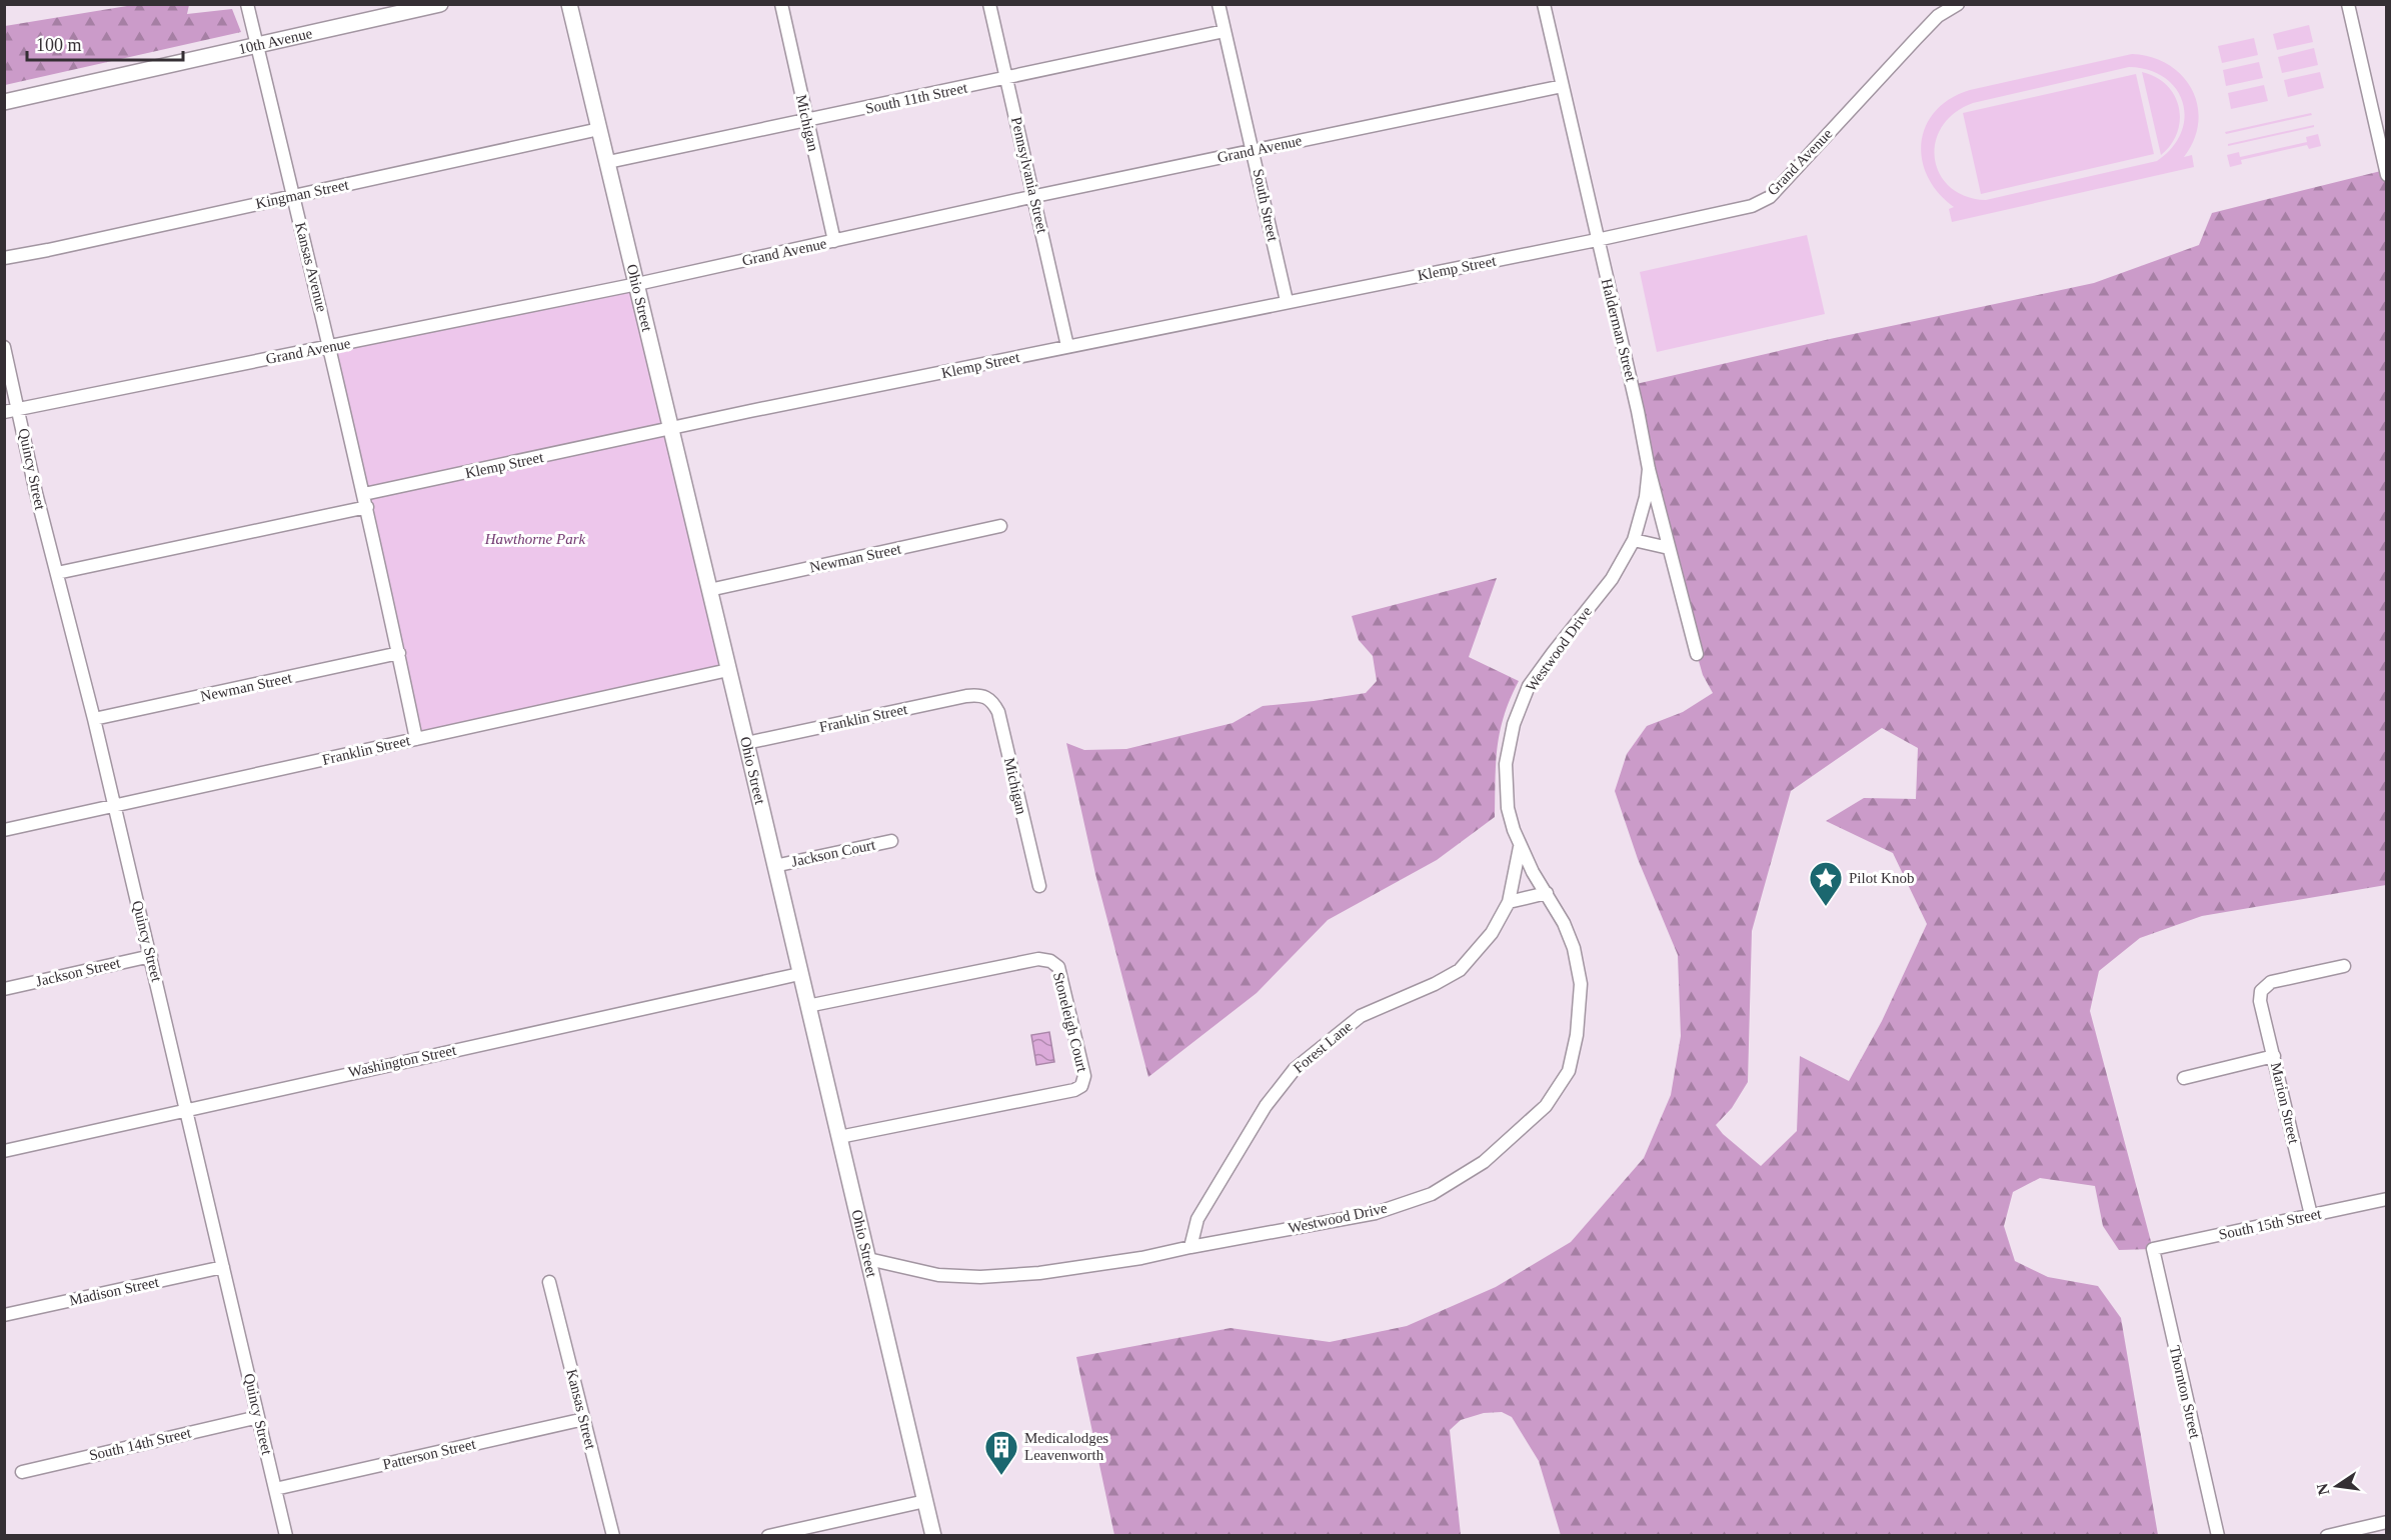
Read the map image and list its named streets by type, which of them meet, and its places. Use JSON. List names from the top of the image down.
{
  "streets": {
    "street": [
      "10th Avenue",
      "South 11th Street",
      "Michigan",
      "Grand Avenue",
      "Pennsylvania Street",
      "Kingman Street",
      "South Street",
      "Kansas Avenue",
      "Klemp Street",
      "Ohio Street",
      "Halderman Street",
      "Quincy Street",
      "Newman Street",
      "Westwood Drive",
      "Franklin Street",
      "Jackson Court",
      "Jackson Street",
      "Stoneleigh Court",
      "Forest Lane",
      "Washington Street",
      "Marion Street",
      "South 15th Street",
      "Madison Street",
      "Thornton Street",
      "Kansas Street",
      "South 14th Street",
      "Patterson Street"
    ]
  },
  "crossings": [
    ["10th Avenue", "Kansas Avenue"],
    ["South 11th Street", "Michigan"],
    ["South 11th Street", "Pennsylvania Street"],
    ["South 11th Street", "South Street"],
    ["South 11th Street", "Ohio Street"],
    ["Michigan", "Grand Avenue"],
    ["Michigan", "Franklin Street"],
    ["Grand Avenue", "Pennsylvania Street"],
    ["Grand Avenue", "South Street"],
    ["Grand Avenue", "Kansas Avenue"],
    ["Grand Avenue", "Klemp Street"],
    ["Grand Avenue", "Ohio Street"],
    ["Grand Avenue", "Halderman Street"],
    ["Grand Avenue", "Quincy Street"],
    ["Pennsylvania Street", "Klemp Street"],
    ["Kingman Street", "Kansas Avenue"],
    ["Kingman Street", "Ohio Street"],
    ["South Street", "Klemp Street"],
    ["Kansas Avenue", "Klemp Street"],
    ["Klemp Street", "Ohio Street"],
    ["Klemp Street", "Halderman Street"],
    ["Ohio Street", "Newman Street"],
    ["Ohio Street", "Westwood Drive"],
    ["Ohio Street", "Franklin Street"],
    ["Ohio Street", "Jackson Court"],
    ["Ohio Street", "Stoneleigh Court"],
    ["Ohio Street", "Washington Street"],
    ["Halderman Street", "Westwood Drive"],
    ["Quincy Street", "Newman Street"],
    ["Quincy Street", "Franklin Street"],
    ["Quincy Street", "Jackson Street"],
    ["Quincy Street", "Washington Street"],
    ["Quincy Street", "Madison Street"],
    ["Quincy Street", "South 14th Street"],
    ["Quincy Street", "Patterson Street"],
    ["Westwood Drive", "Forest Lane"],
    ["Marion Street", "South 15th Street"],
    ["South 15th Street", "Thornton Street"],
    ["Kansas Street", "Patterson Street"]
  ],
  "parks": ["Hawthorne Park"],
  "places": {
    "place": ["Pilot Knob"],
    "building": ["Medicalodges Leavenworth"]
  },
  "scale_bar": "100 m",
  "north": "left"
}
